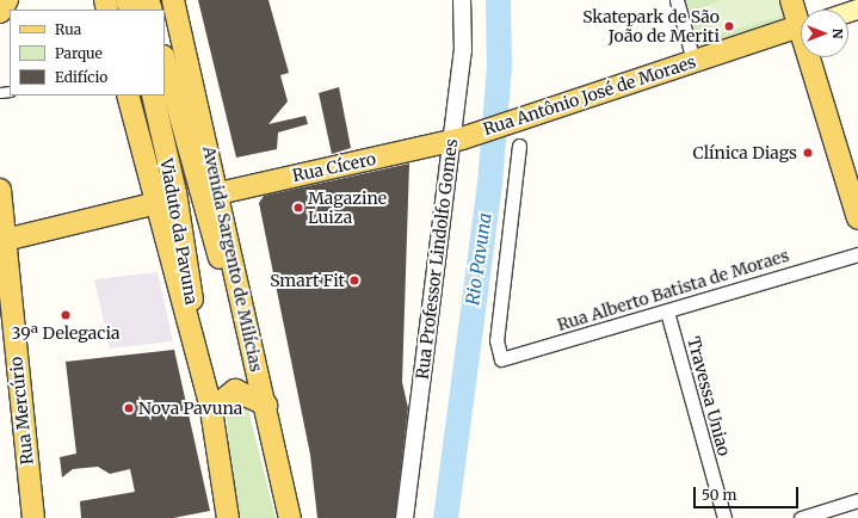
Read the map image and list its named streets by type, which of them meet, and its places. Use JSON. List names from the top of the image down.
{
  "streets": {
    "main road": [
      "Rua Antônio José de Moraes",
      "Rua Cícero",
      "Viaduto da Pavuna",
      "Avenida Sargento de Milícias",
      "Rua Mercúrio"
    ],
    "street": ["Rua Professor Lindolfo Gomes", "Rua Alberto Batista de Moraes", "Travessa Uniao"]
  },
  "crossings": [
    ["Rua Antônio José de Moraes", "Rua Cícero"],
    ["Rua Antônio José de Moraes", "Rua Professor Lindolfo Gomes"],
    ["Rua Cícero", "Viaduto da Pavuna"],
    ["Rua Cícero", "Avenida Sargento de Milícias"],
    ["Rua Cícero", "Rua Professor Lindolfo Gomes"],
    ["Viaduto da Pavuna", "Avenida Sargento de Milícias"],
    ["Rua Alberto Batista de Moraes", "Travessa Uniao"]
  ],
  "water": ["Rio Pavuna"],
  "places": [
    "Skatepark de São João de Meriti",
    "Clínica Diags",
    "Magazine Luiza",
    "Smart Fit",
    "39ª Delegacia",
    "Nova Pavuna"
  ],
  "legend": ["Rua", "Parque", "Edifício"],
  "scale_bar": "50 m",
  "north": "right"
}
